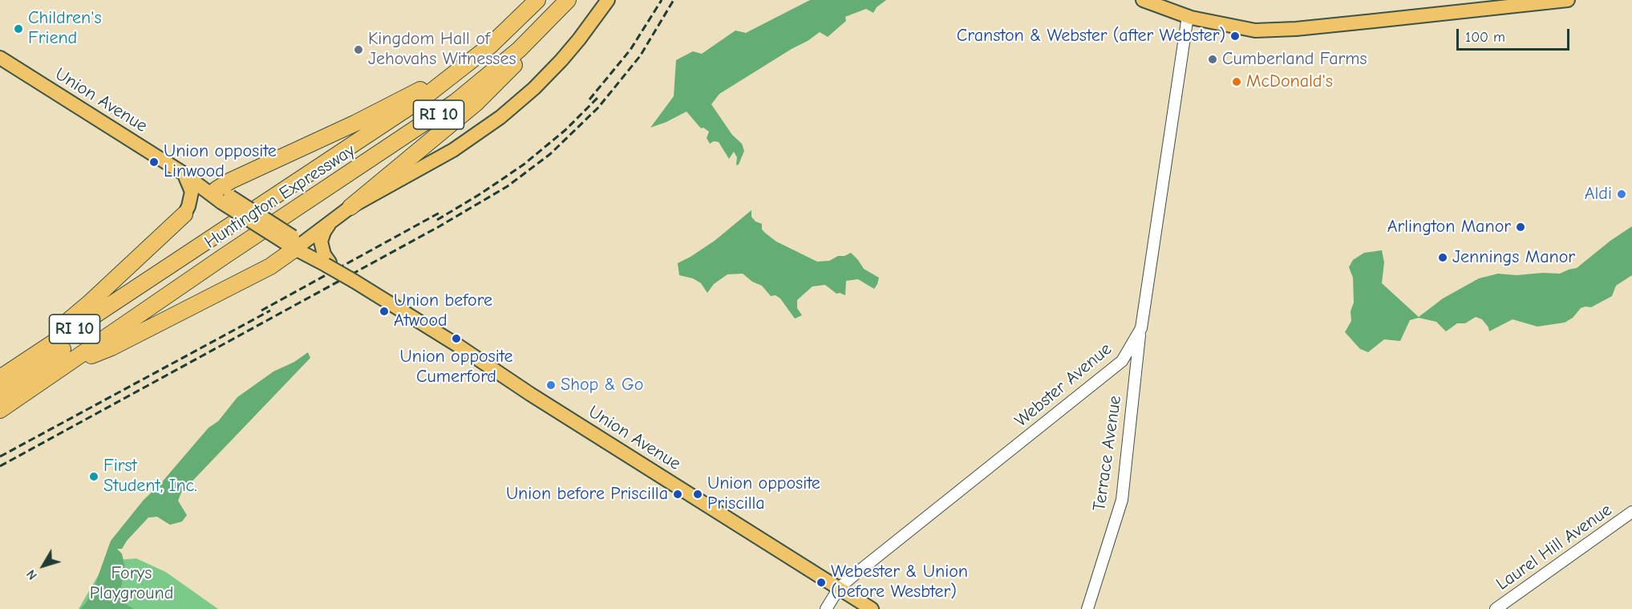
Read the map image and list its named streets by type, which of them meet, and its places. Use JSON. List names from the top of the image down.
{
  "streets": {
    "highway": ["RI 10", "Huntington Expressway"],
    "main road": ["Union Avenue"],
    "street": ["Webster Avenue", "Terrace Avenue", "Laurel Hill Avenue"]
  },
  "crossings": [
    ["Union Avenue", "Webster Avenue"],
    ["Webster Avenue", "Terrace Avenue"]
  ],
  "parks": ["Forys Playground"],
  "places": [
    "Children's Friend",
    "Cranston & Webster (after Webster)",
    "Kingdom Hall of Jehovahs Witnesses",
    "Cumberland Farms",
    "McDonald's",
    "Union opposite Linwood",
    "Aldi",
    "Arlington Manor",
    "Jennings Manor",
    "Union before Atwood",
    "Union opposite Cumerford",
    "Shop & Go",
    "First Student, Inc.",
    "Union before Priscilla",
    "Union opposite Priscilla",
    "Webester & Union (before Wesbter)"
  ],
  "scale_bar": "100 m",
  "north": "bottom left"
}
